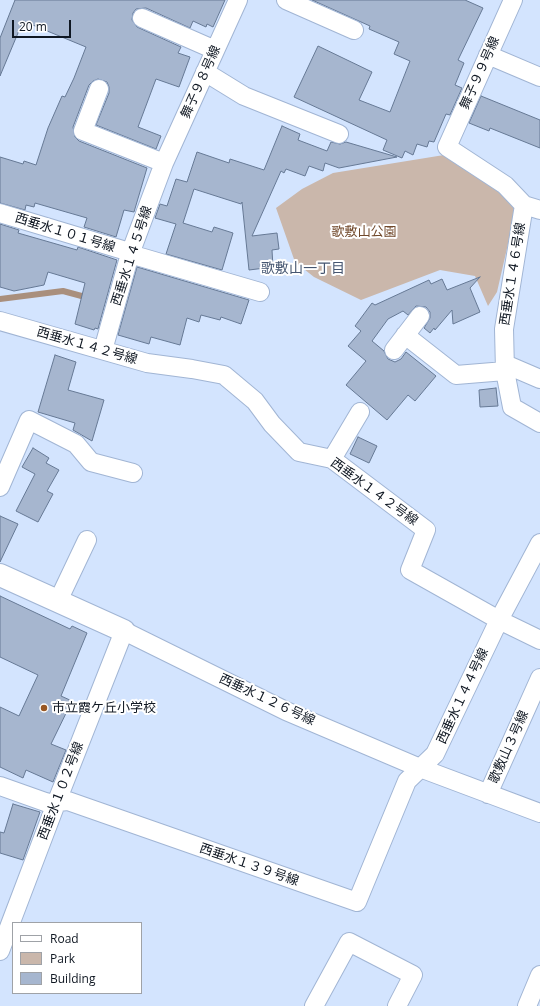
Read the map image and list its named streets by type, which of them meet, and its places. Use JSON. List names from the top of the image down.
{
  "streets": {
    "street": [
      "舞子９９号線",
      "舞子９８号線",
      "西垂水１０１号線",
      "西垂水１４５号線",
      "西垂水１４６号線",
      "西垂水１４２号線",
      "西垂水１４４号線",
      "西垂水１２６号線",
      "歌敷山３号線",
      "西垂水１０２号線",
      "西垂水１３９号線"
    ]
  },
  "crossings": [
    ["舞子９９号線", "西垂水１４６号線"],
    ["舞子９８号線", "西垂水１４５号線"],
    ["西垂水１０１号線", "西垂水１４５号線"],
    ["西垂水１４５号線", "西垂水１４２号線"],
    ["西垂水１４２号線", "西垂水１４４号線"],
    ["西垂水１４４号線", "西垂水１２６号線"],
    ["西垂水１４４号線", "西垂水１３９号線"],
    ["西垂水１２６号線", "歌敷山３号線"],
    ["西垂水１２６号線", "西垂水１０２号線"],
    ["西垂水１２６号線", "西垂水１３９号線"],
    ["西垂水１０２号線", "西垂水１３９号線"]
  ],
  "districts": ["歌敷山一丁目"],
  "parks": ["歌敷山公園"],
  "places": ["市立霞ケ丘小学校"],
  "legend": ["Road", "Park", "Building"],
  "scale_bar": "20 m"
}
